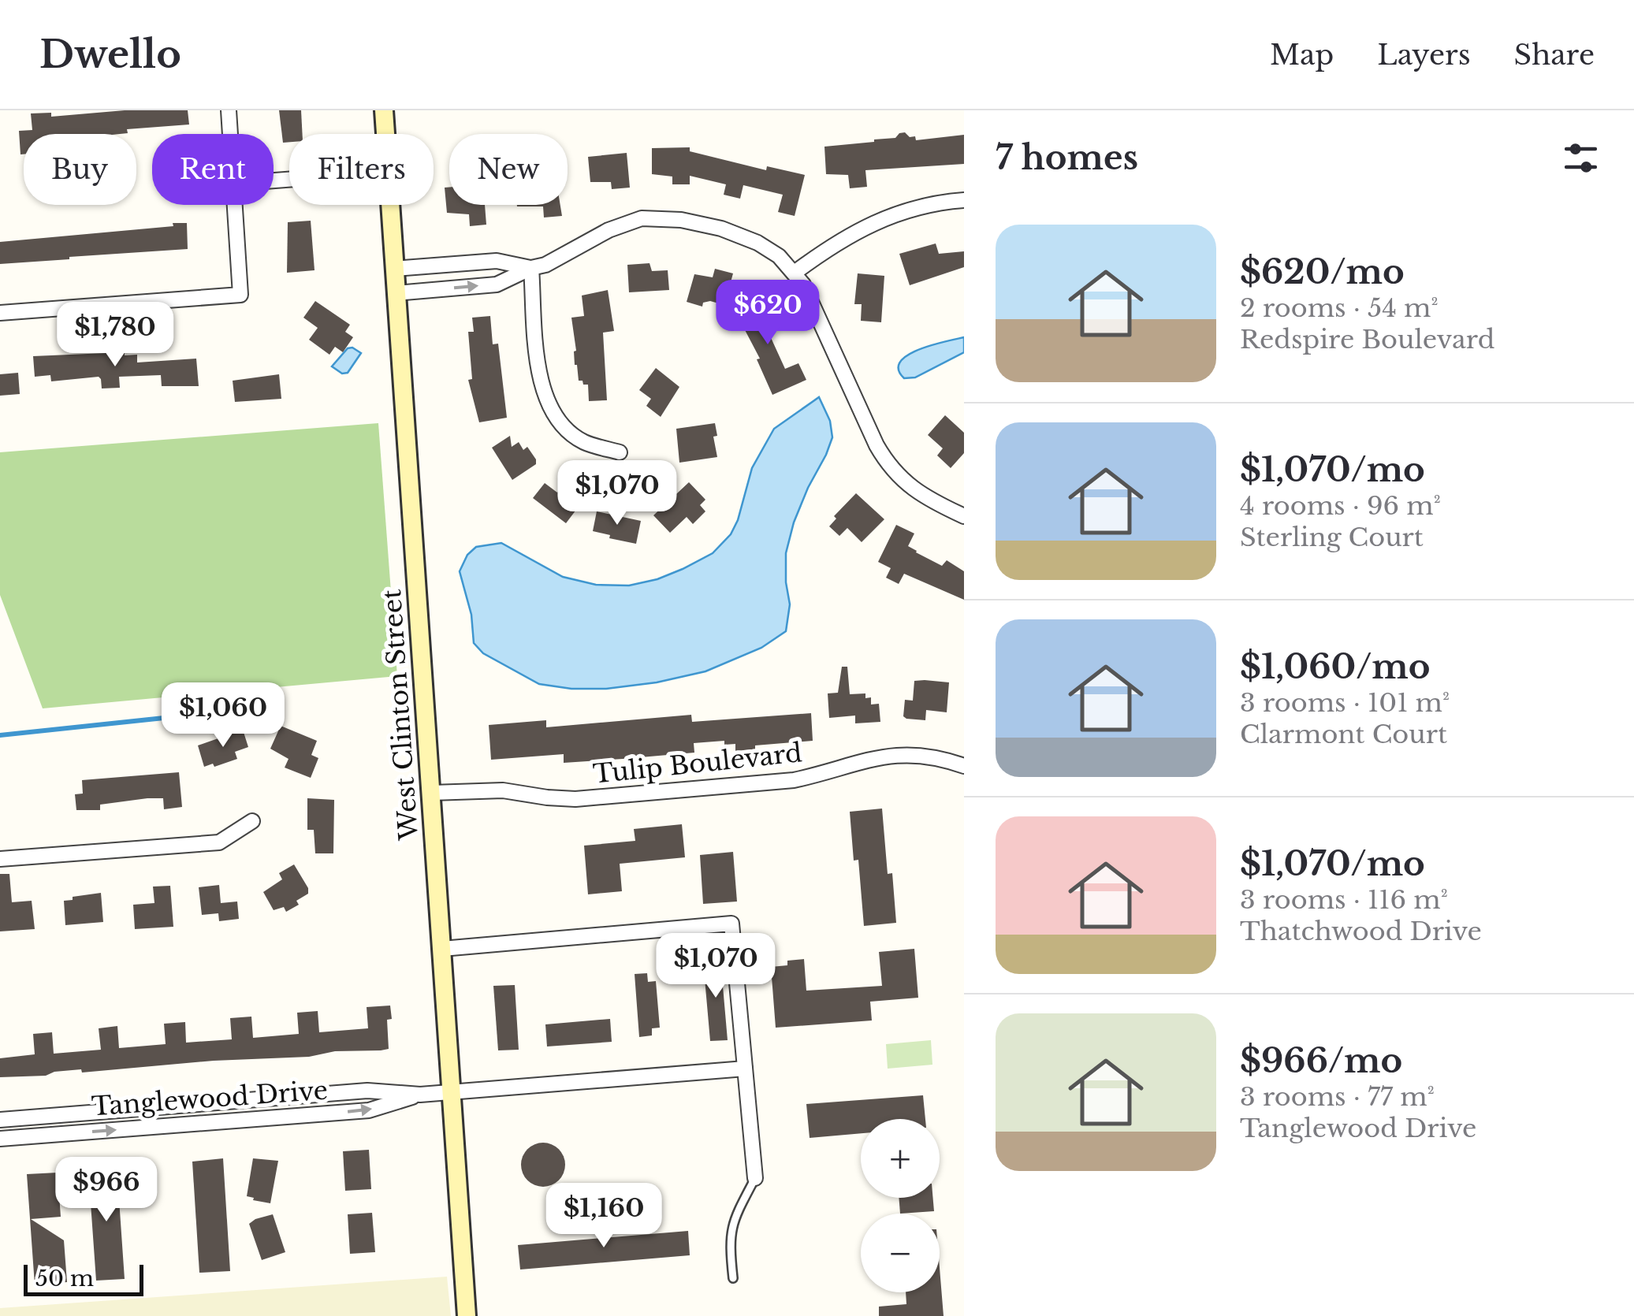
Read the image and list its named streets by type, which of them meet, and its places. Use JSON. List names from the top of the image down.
{
  "streets": {
    "street": ["West Clinton Street", "Tulip Boulevard", "Tanglewood Drive"]
  },
  "crossings": [
    ["West Clinton Street", "Tulip Boulevard"],
    ["West Clinton Street", "Tanglewood Drive"]
  ],
  "scale_bar": "50 m",
  "page": {
    "header": "Dwello",
    "nav": ["Map", "Layers", "Share"],
    "heading": "7 homes",
    "chip": [
      "Buy",
      "Rent",
      "Filters",
      "New"
    ],
    "list": [
      {
        "name": "$620/mo",
        "note": "2 rooms · 54 m² · Redspire Boulevard"
      },
      {
        "name": "$1,070/mo",
        "note": "4 rooms · 96 m² · Sterling Court"
      },
      {
        "name": "$1,060/mo",
        "note": "3 rooms · 101 m² · Clarmont Court"
      },
      {
        "name": "$1,070/mo",
        "note": "3 rooms · 116 m² · Thatchwood Drive"
      },
      {
        "name": "$966/mo",
        "note": "3 rooms · 77 m² · Tanglewood Drive"
      }
    ],
    "price": [
      "$620",
      "$1,780",
      "$1,070",
      "$1,060",
      "$1,070",
      "$966",
      "$1,160"
    ],
    "map_buttons": ["+", "−"],
    "scale": "50 m"
  }
}
